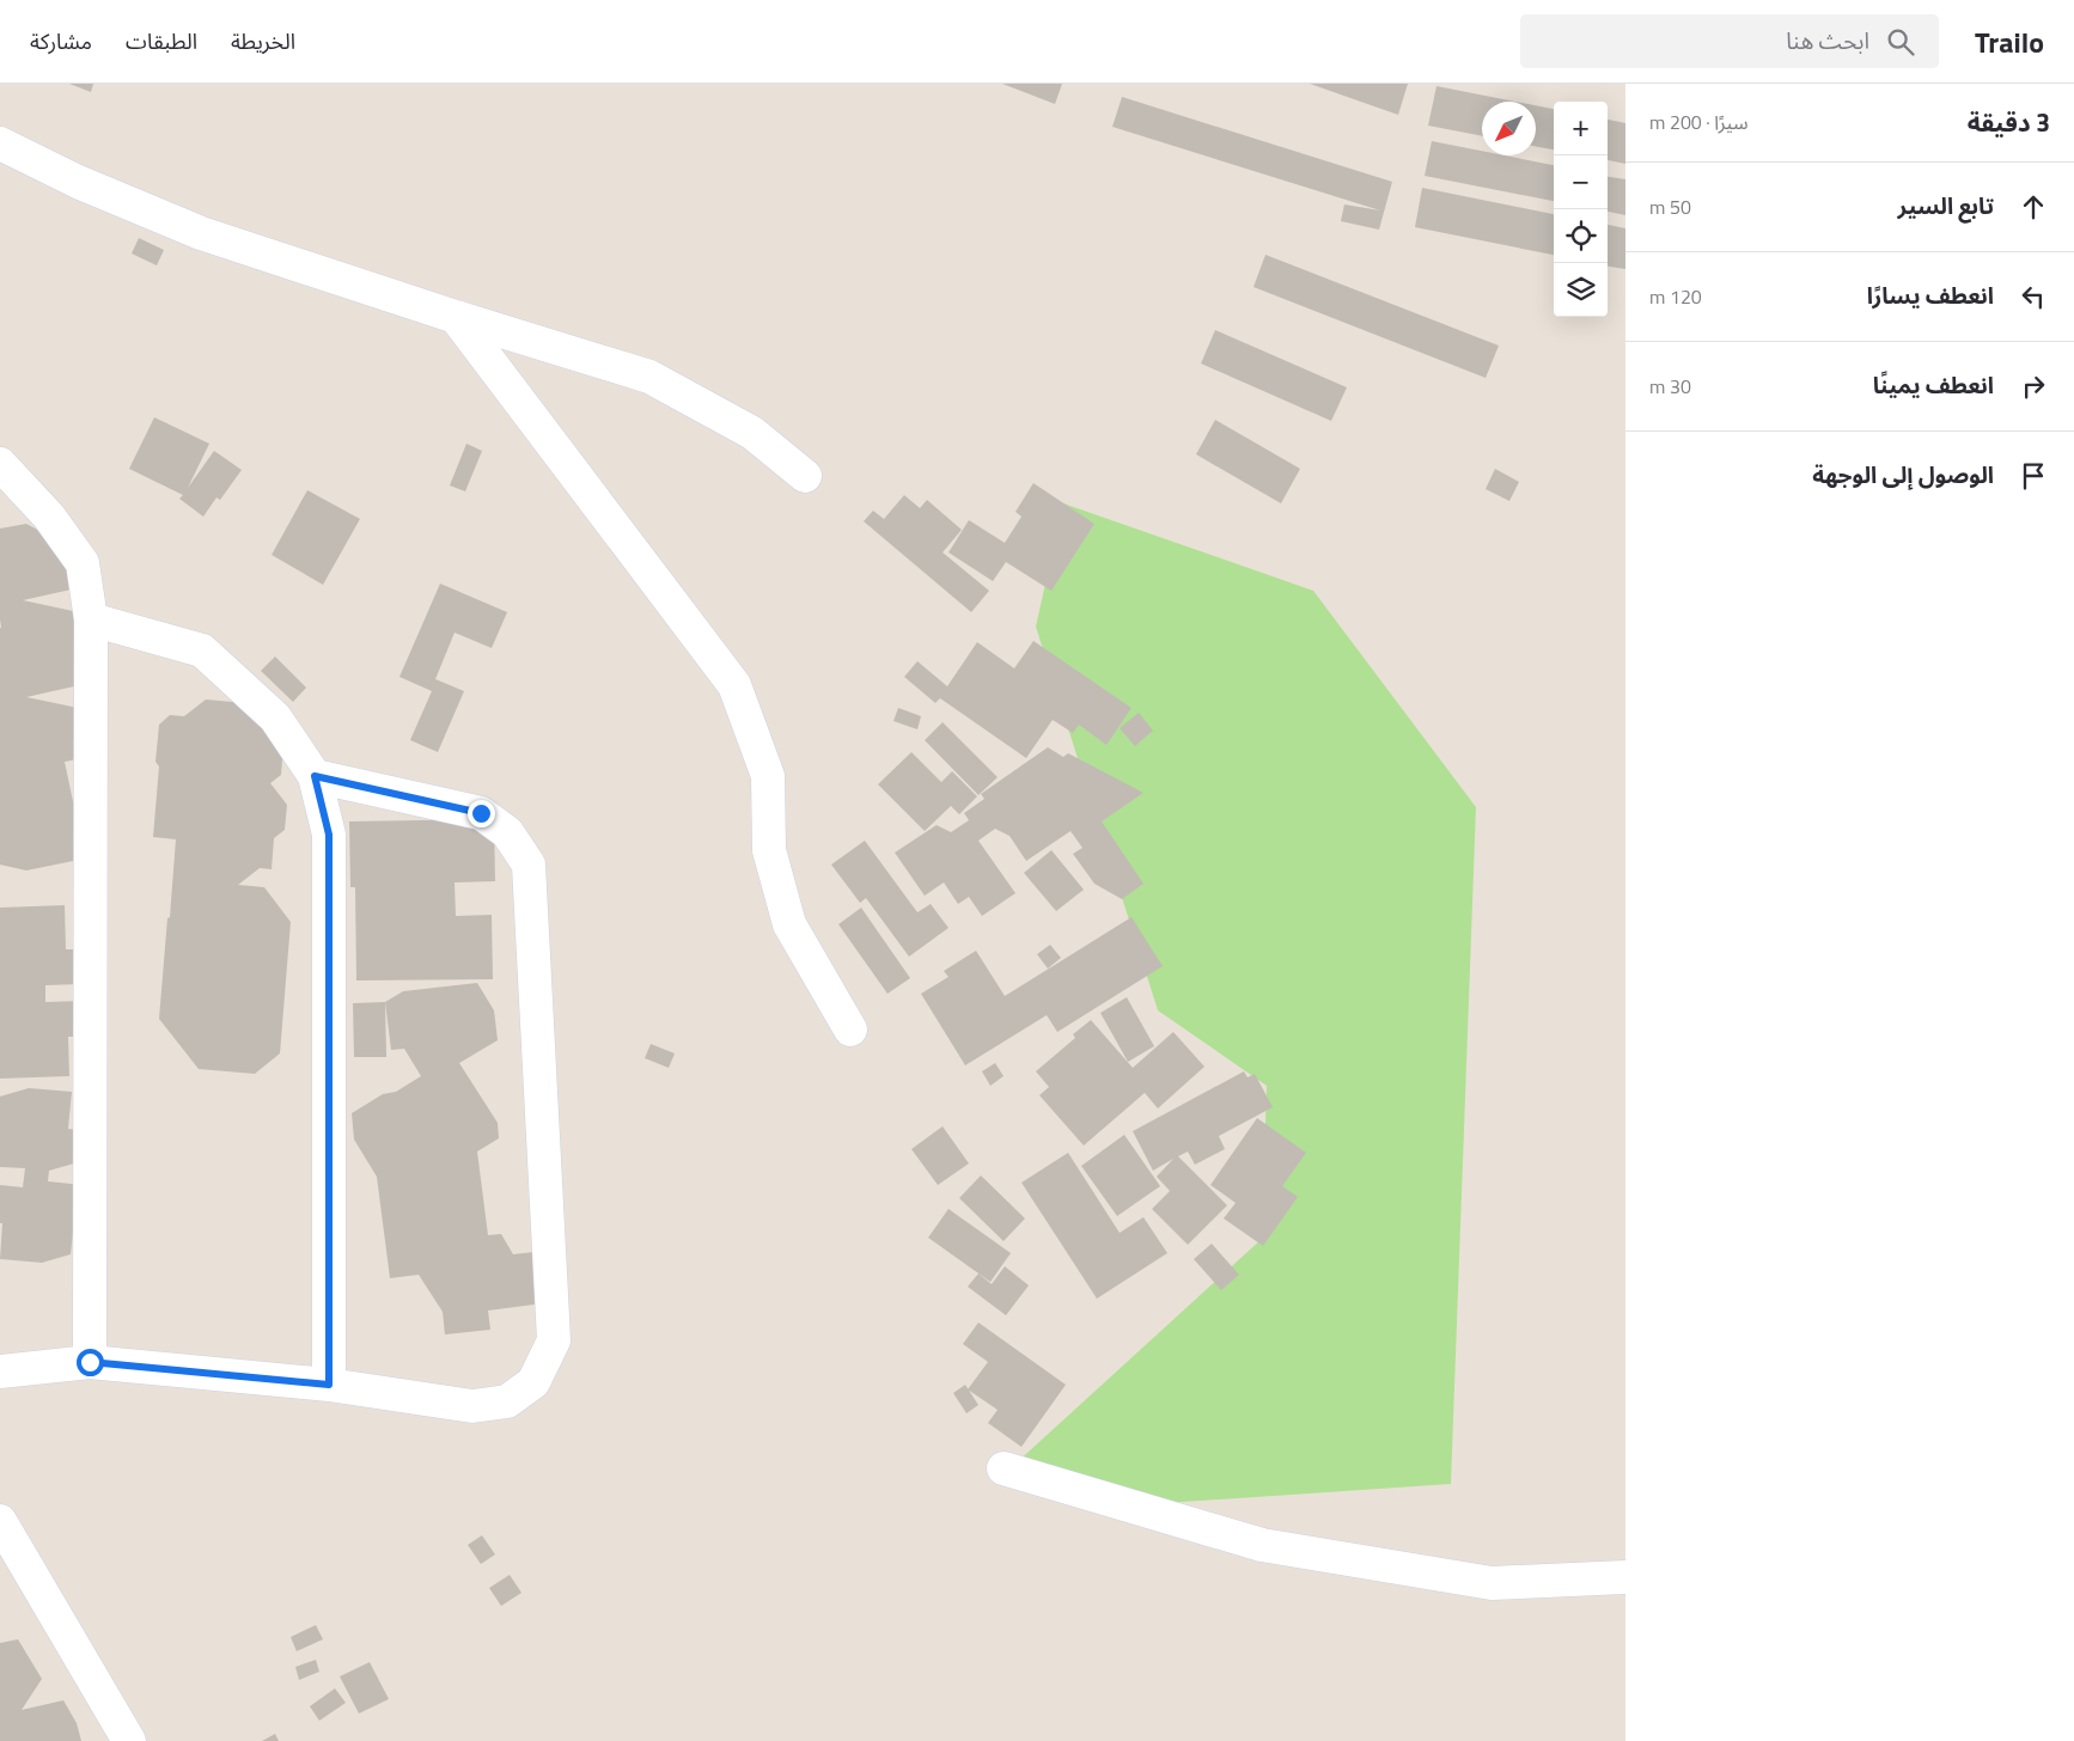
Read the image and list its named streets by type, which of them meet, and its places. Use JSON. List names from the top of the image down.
{
  "north": "bottom left",
  "page": {
    "header": "Trailo",
    "search": "ابحث هنا",
    "nav": ["الخريطة", "الطبقات", "مشاركة"],
    "heading": ["3 دقيقة", "سيرًا · 200 m"],
    "map_buttons": ["+", "−"],
    "list": [
      ["تابع السير", "50 m"],
      ["انعطف يسارًا", "120 m"],
      ["انعطف يمينًا", "30 m"],
      "الوصول إلى الوجهة"
    ]
  }
}
